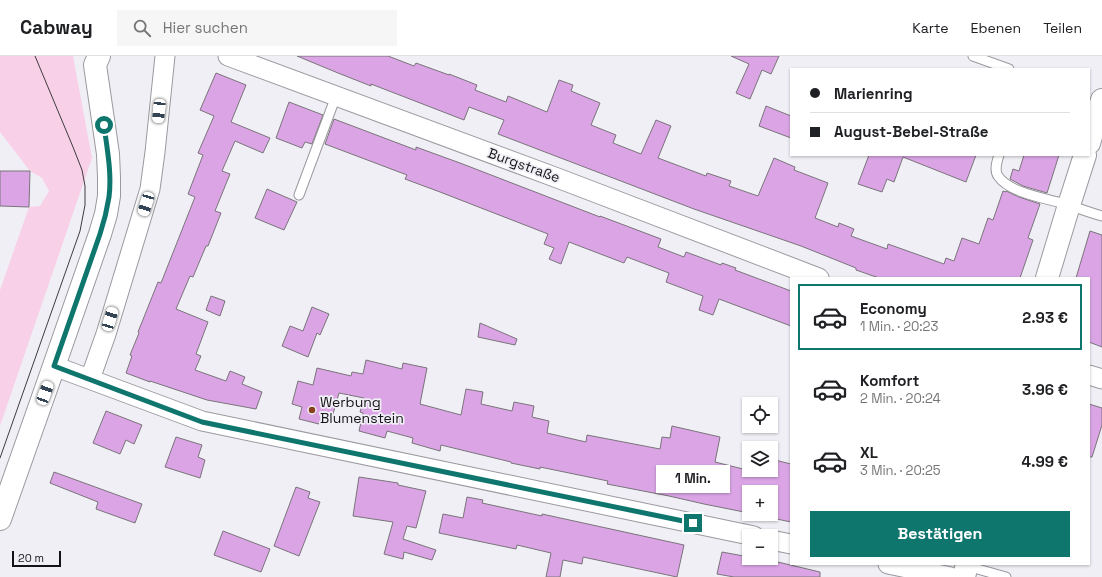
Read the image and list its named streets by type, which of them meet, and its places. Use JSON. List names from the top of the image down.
{
  "streets": {
    "street": ["Burgstraße"]
  },
  "places": ["Werbung Blumenstein"],
  "scale_bar": "20 m",
  "page": {
    "header": "Cabway",
    "search": "Hier suchen",
    "nav": ["Karte", "Ebenen", "Teilen"],
    "banner": ["Marienring", "August-Bebel-Straße"],
    "list": [
      {
        "name": "Economy",
        "note": "1 Min. · 20:23",
        "value": "2.93 €"
      },
      {
        "name": "Komfort",
        "note": "2 Min. · 20:24",
        "value": "3.96 €"
      },
      {
        "name": "XL",
        "note": "3 Min. · 20:25",
        "value": "4.99 €"
      }
    ],
    "map_buttons": ["+", "−"],
    "bubble": "1 Min.",
    "buttons": "Bestätigen",
    "scale": "20 m"
  }
}
